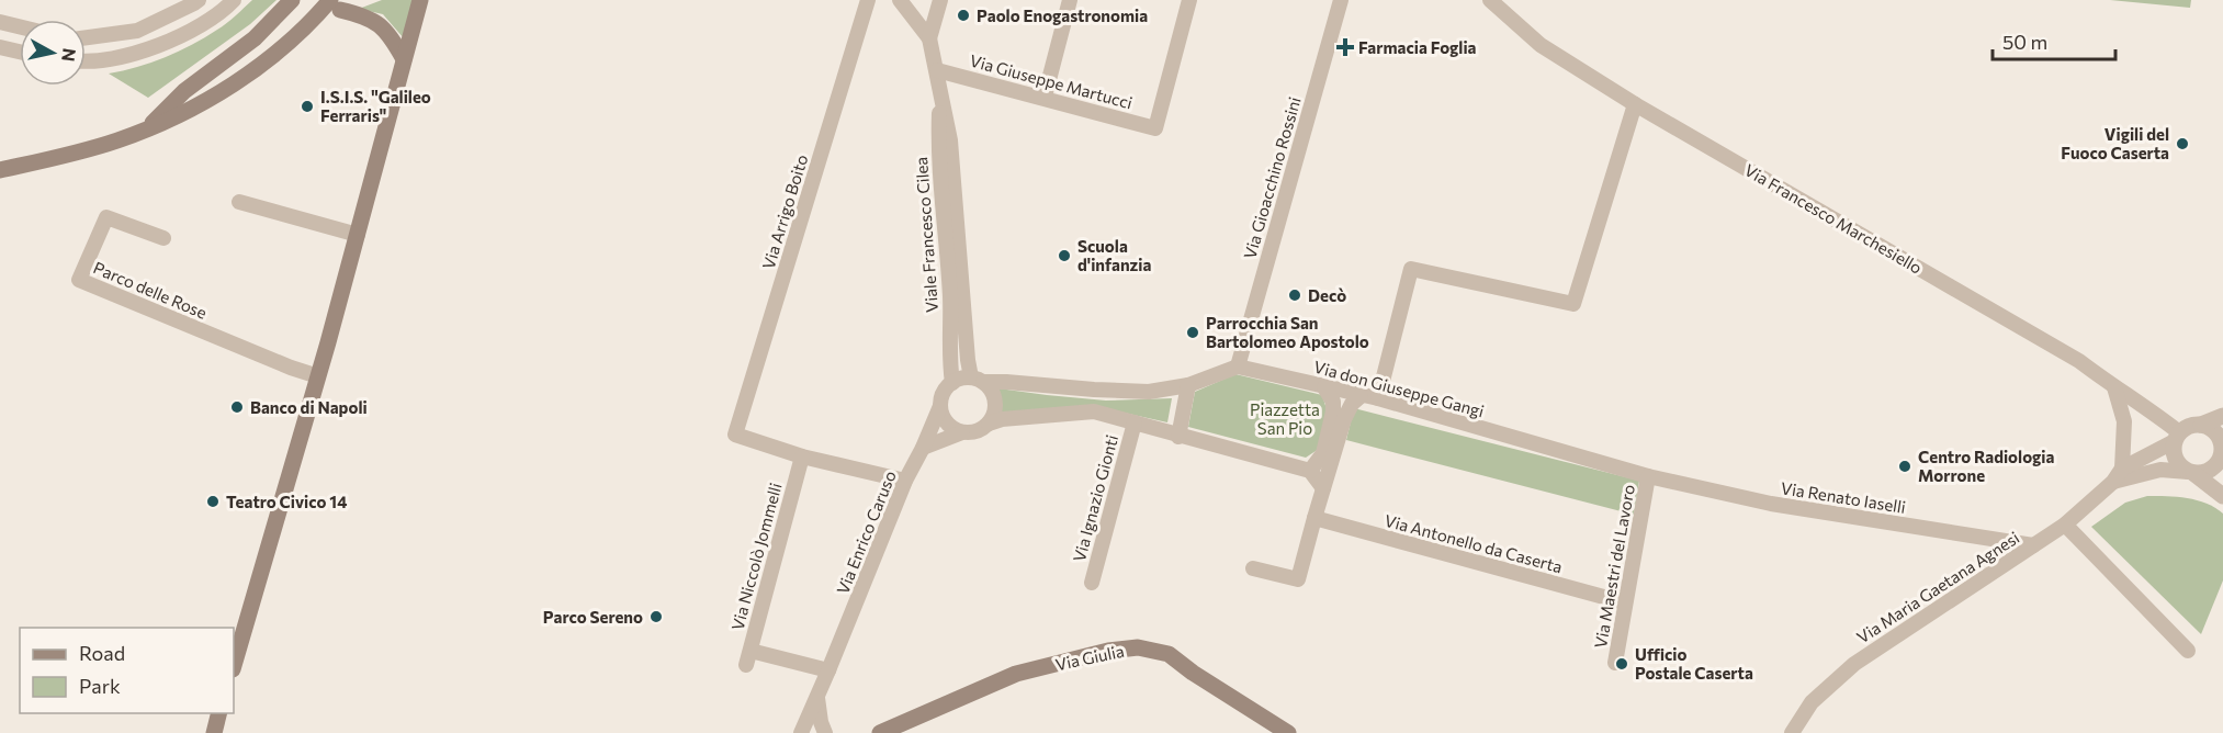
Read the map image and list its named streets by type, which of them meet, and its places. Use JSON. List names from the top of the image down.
{
  "streets": {
    "main road": ["Via Giulia"],
    "street": [
      "Via Giuseppe Martucci",
      "Via Gioacchino Rossini",
      "Via Arrigo Boito",
      "Via Francesco Marchesiello",
      "Viale Francesco Cilea",
      "Parco delle Rose",
      "Via don Giuseppe Gangi",
      "Via Renato Iaselli",
      "Via Ignazio Gionti",
      "Via Enrico Caruso",
      "Via Antonello da Caserta",
      "Via Niccolò Jommelli",
      "Via Maestri del Lavoro",
      "Via Maria Gaetana Agnesi"
    ]
  },
  "crossings": [
    ["Via Giuseppe Martucci", "Viale Francesco Cilea"],
    ["Via Gioacchino Rossini", "Via don Giuseppe Gangi"],
    ["Via Arrigo Boito", "Via Niccolò Jommelli"],
    ["Via Francesco Marchesiello", "Via Maria Gaetana Agnesi"],
    ["Viale Francesco Cilea", "Via Enrico Caruso"],
    ["Via don Giuseppe Gangi", "Via Renato Iaselli"],
    ["Via don Giuseppe Gangi", "Via Maestri del Lavoro"],
    ["Via Renato Iaselli", "Via Maestri del Lavoro"],
    ["Via Renato Iaselli", "Via Maria Gaetana Agnesi"],
    ["Via Enrico Caruso", "Via Niccolò Jommelli"],
    ["Via Antonello da Caserta", "Via Maestri del Lavoro"]
  ],
  "parks": ["Piazzetta San Pio"],
  "places": {
    "other": [
      "Paolo Enogastronomia",
      "I.S.I.S. \"Galileo Ferraris\"",
      "Vigili del Fuoco Caserta",
      "Scuola d'infanzia",
      "Decò",
      "Parrocchia San Bartolomeo Apostolo",
      "Banco di Napoli",
      "Centro Radiologia Morrone",
      "Teatro Civico 14",
      "Parco Sereno",
      "Ufficio Postale Caserta"
    ],
    "health": ["Farmacia Foglia"]
  },
  "legend": ["Road", "Park"],
  "scale_bar": "50 m",
  "north": "right"
}
